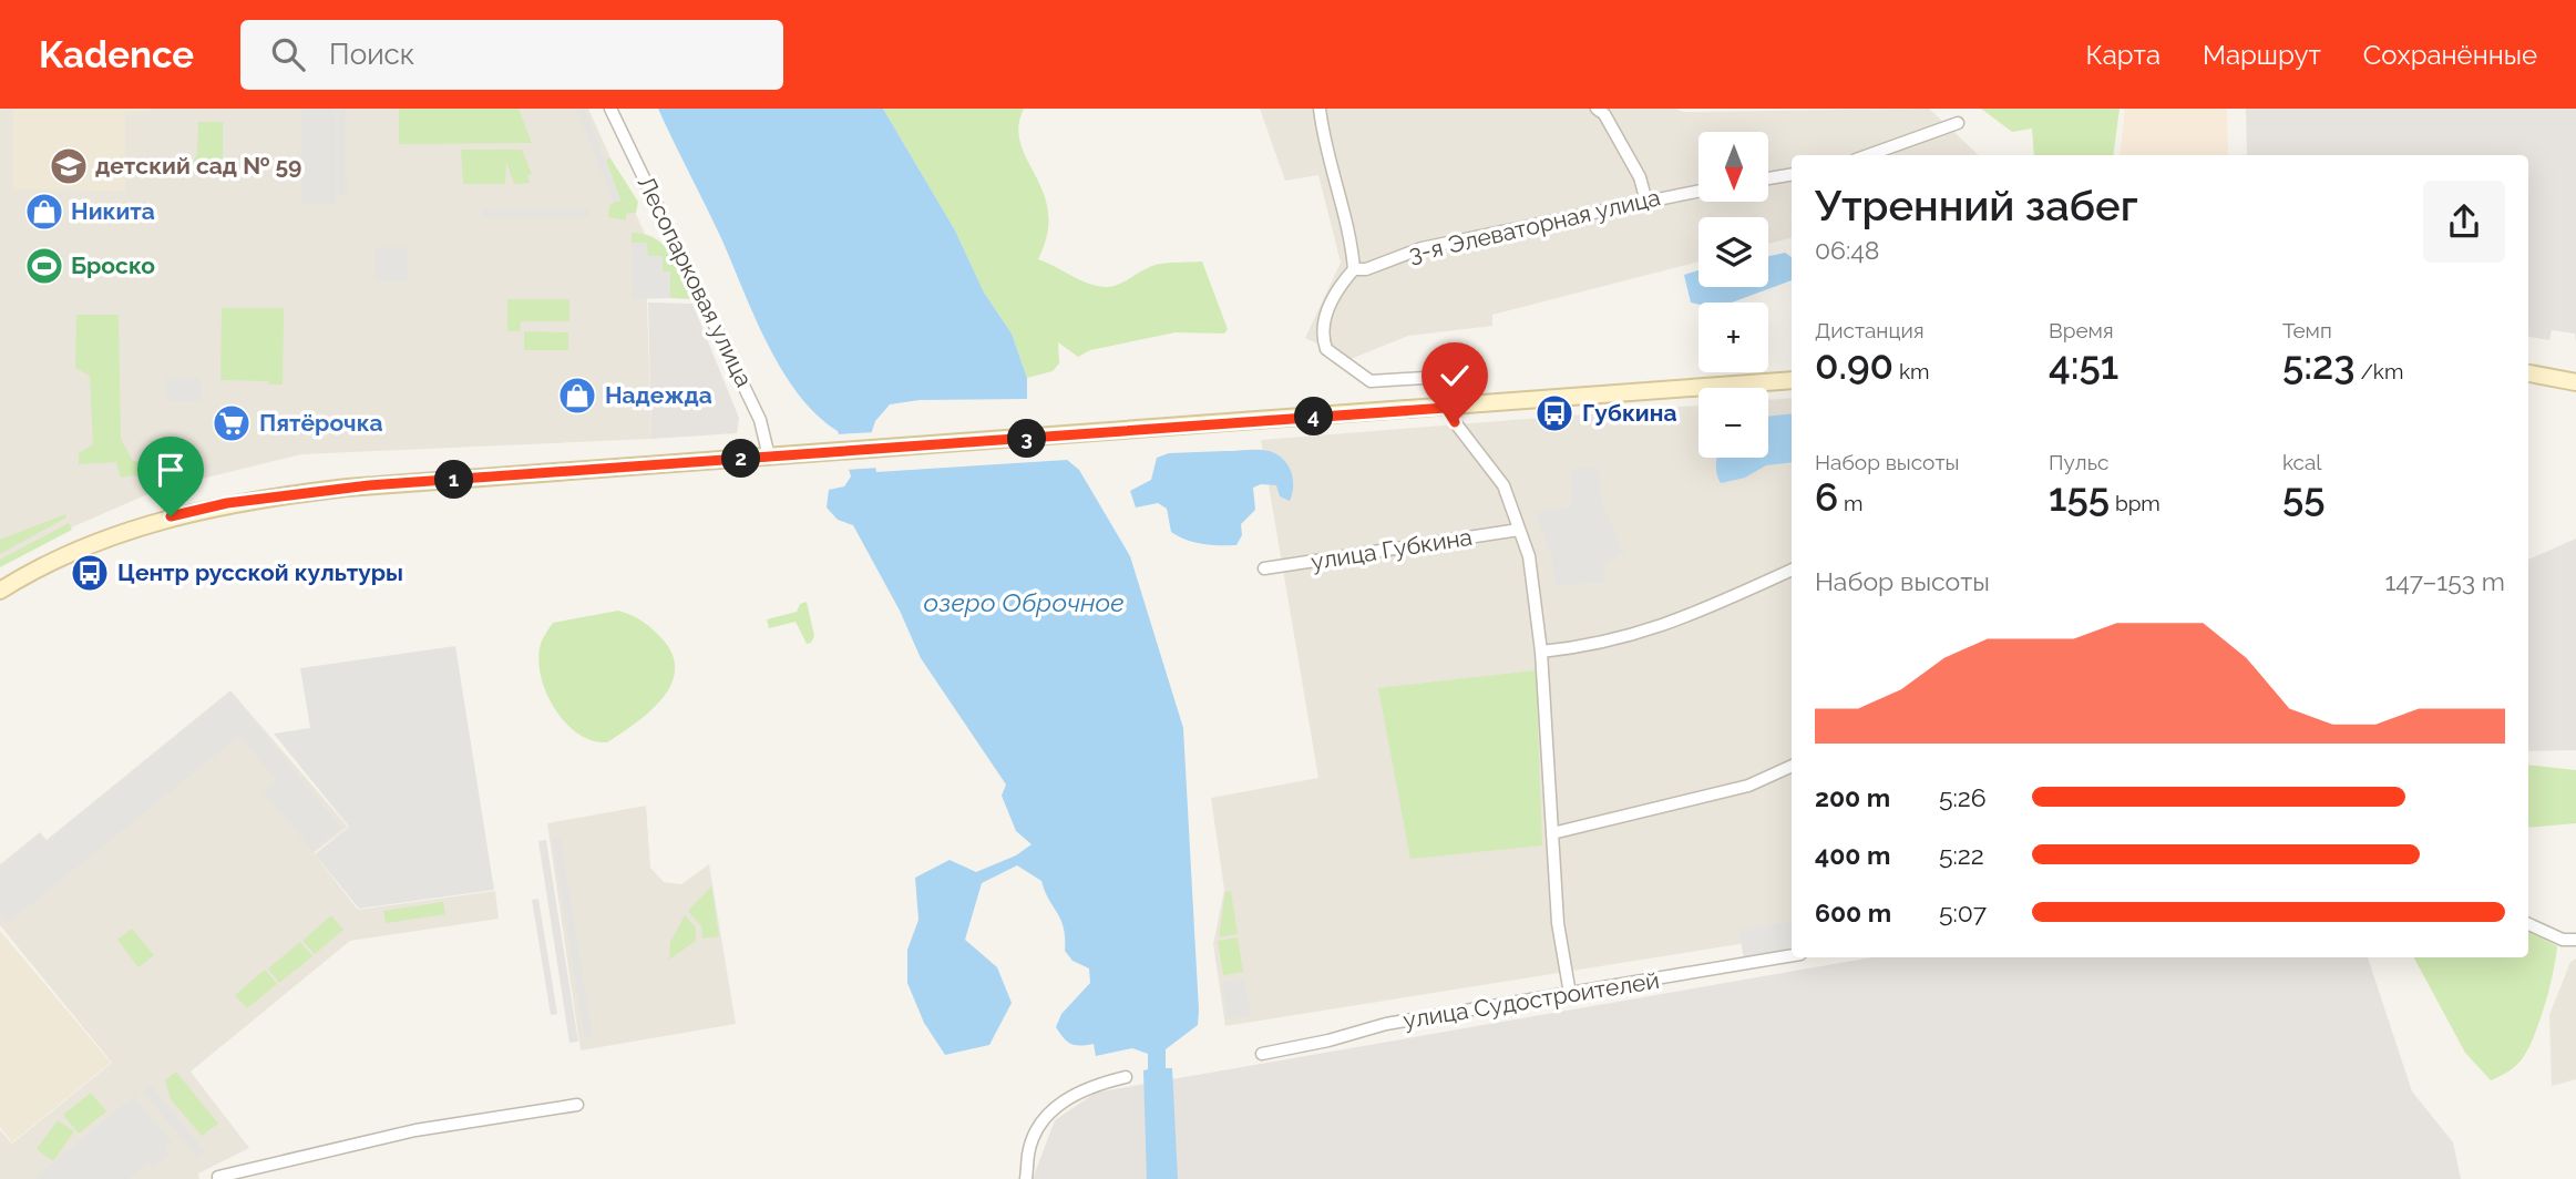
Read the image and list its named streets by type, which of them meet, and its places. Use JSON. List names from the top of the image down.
{
  "streets": {
    "street": [
      "3-я Элеваторная улица",
      "Лесопарковая улица",
      "улица Губкина",
      "улица Судостроителей"
    ]
  },
  "water": ["озеро Оброчное"],
  "places": {
    "school or university": ["детский сад № 59"],
    "shop": ["Никита", "Надежда"],
    "sports": ["Броско"],
    "bus stop": ["Губкина", "Центр русской культуры"],
    "supermarket": ["Пятёрочка"]
  },
  "north": "bottom",
  "page": {
    "header": "Kadence",
    "search": "Поиск",
    "nav": ["Карта", "Маршрут", "Сохранённые"],
    "map_buttons": ["+", "−"],
    "heading": ["Утренний забег", "06:48"],
    "stats": [
      ["Дистанция", "0.90 km"],
      ["Время", "4:51"],
      ["Темп", "5:23 /km"],
      ["Набор высоты", "6 m"],
      ["Пульс", "155 bpm"],
      ["kcal", "55"]
    ],
    "pins": [
      "4",
      "3",
      "2",
      "1"
    ],
    "chart": ["Набор высоты", "147–153 m"],
    "list": [
      {
        "name": "200 m",
        "note": "5:26"
      },
      {
        "name": "400 m",
        "note": "5:22"
      },
      {
        "name": "600 m",
        "note": "5:07"
      }
    ]
  }
}
